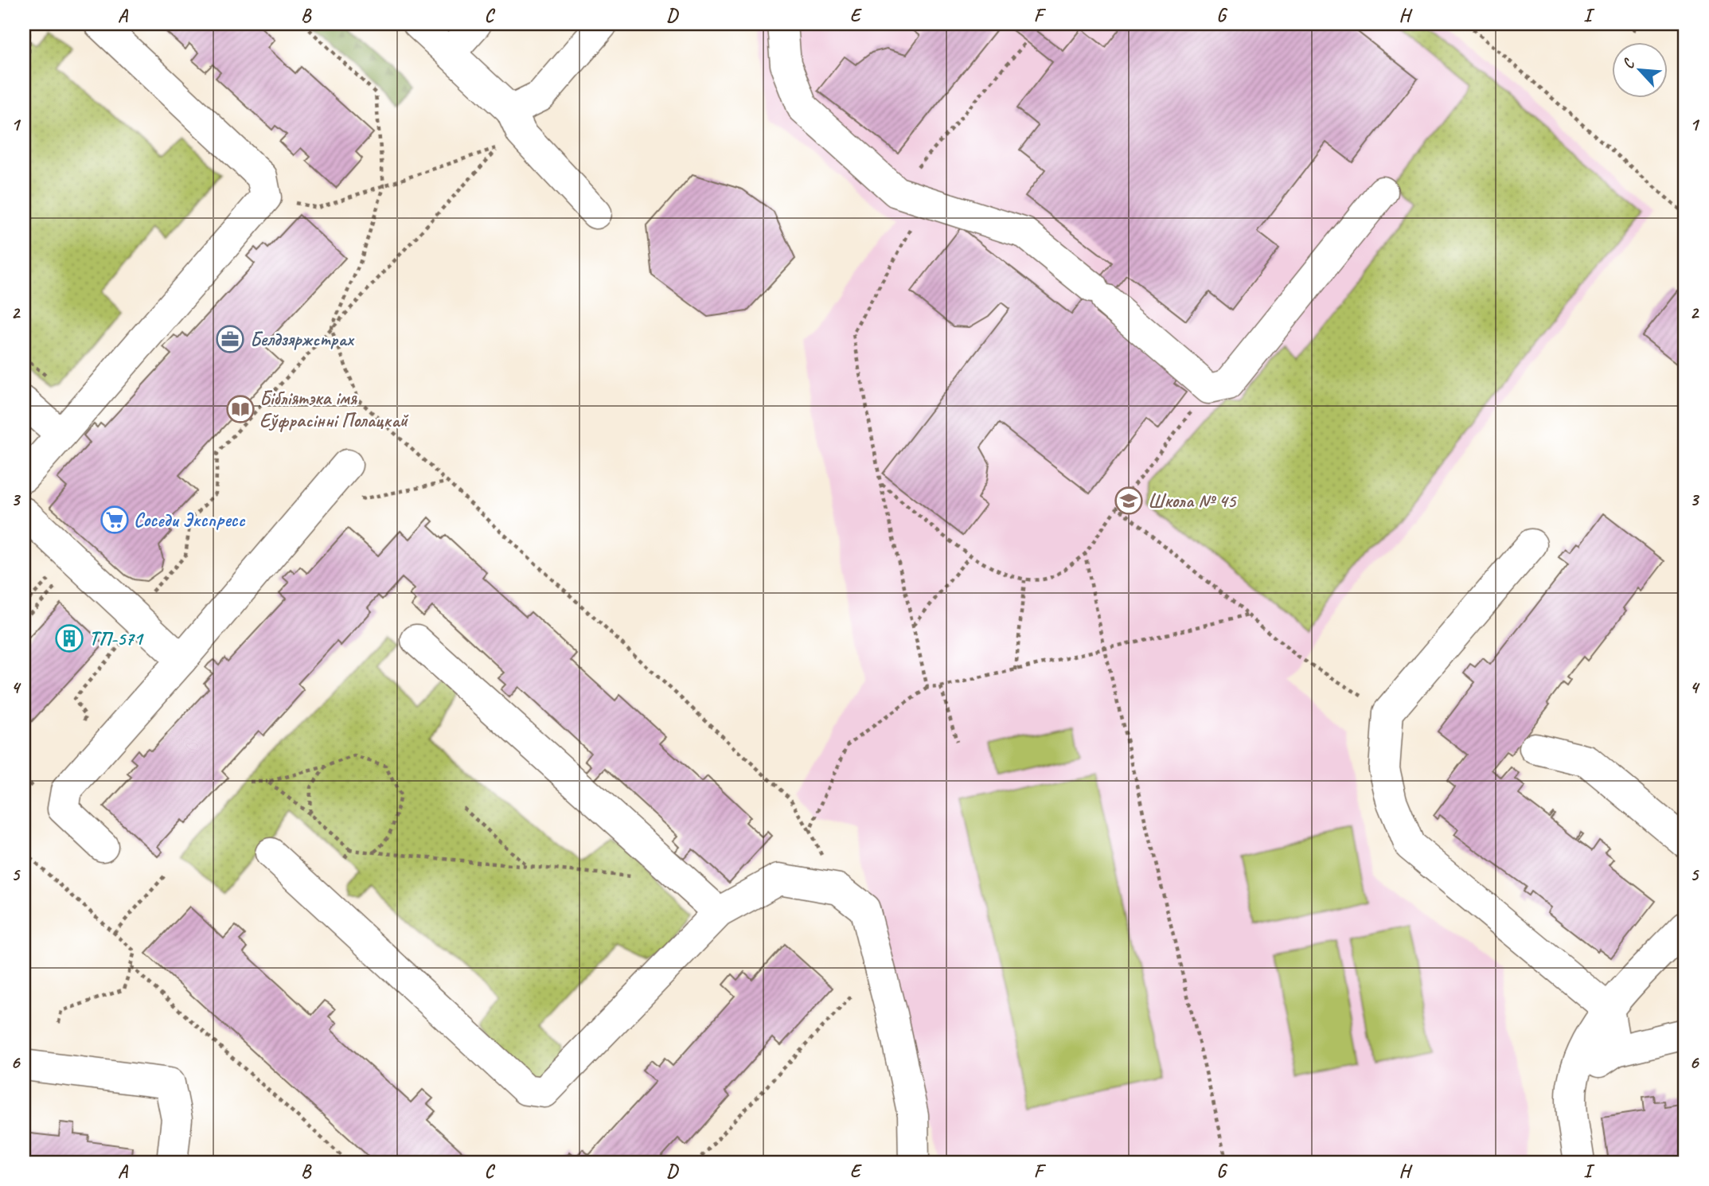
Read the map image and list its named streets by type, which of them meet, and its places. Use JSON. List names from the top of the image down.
{
  "places": {
    "office": ["Белдзяржстрах"],
    "library": ["Бібліятэка імя Еўфрасінні Полацкай"],
    "school or university": ["Школа № 45"],
    "supermarket": ["Соседи Экспресс"],
    "building": ["ТП-571"]
  },
  "north": "top left",
  "grid": {
    "columns": [
      "A",
      "B",
      "C",
      "D",
      "E",
      "F",
      "G",
      "H",
      "I"
    ],
    "rows": [
      "1",
      "2",
      "3",
      "4",
      "5",
      "6"
    ]
  }
}
